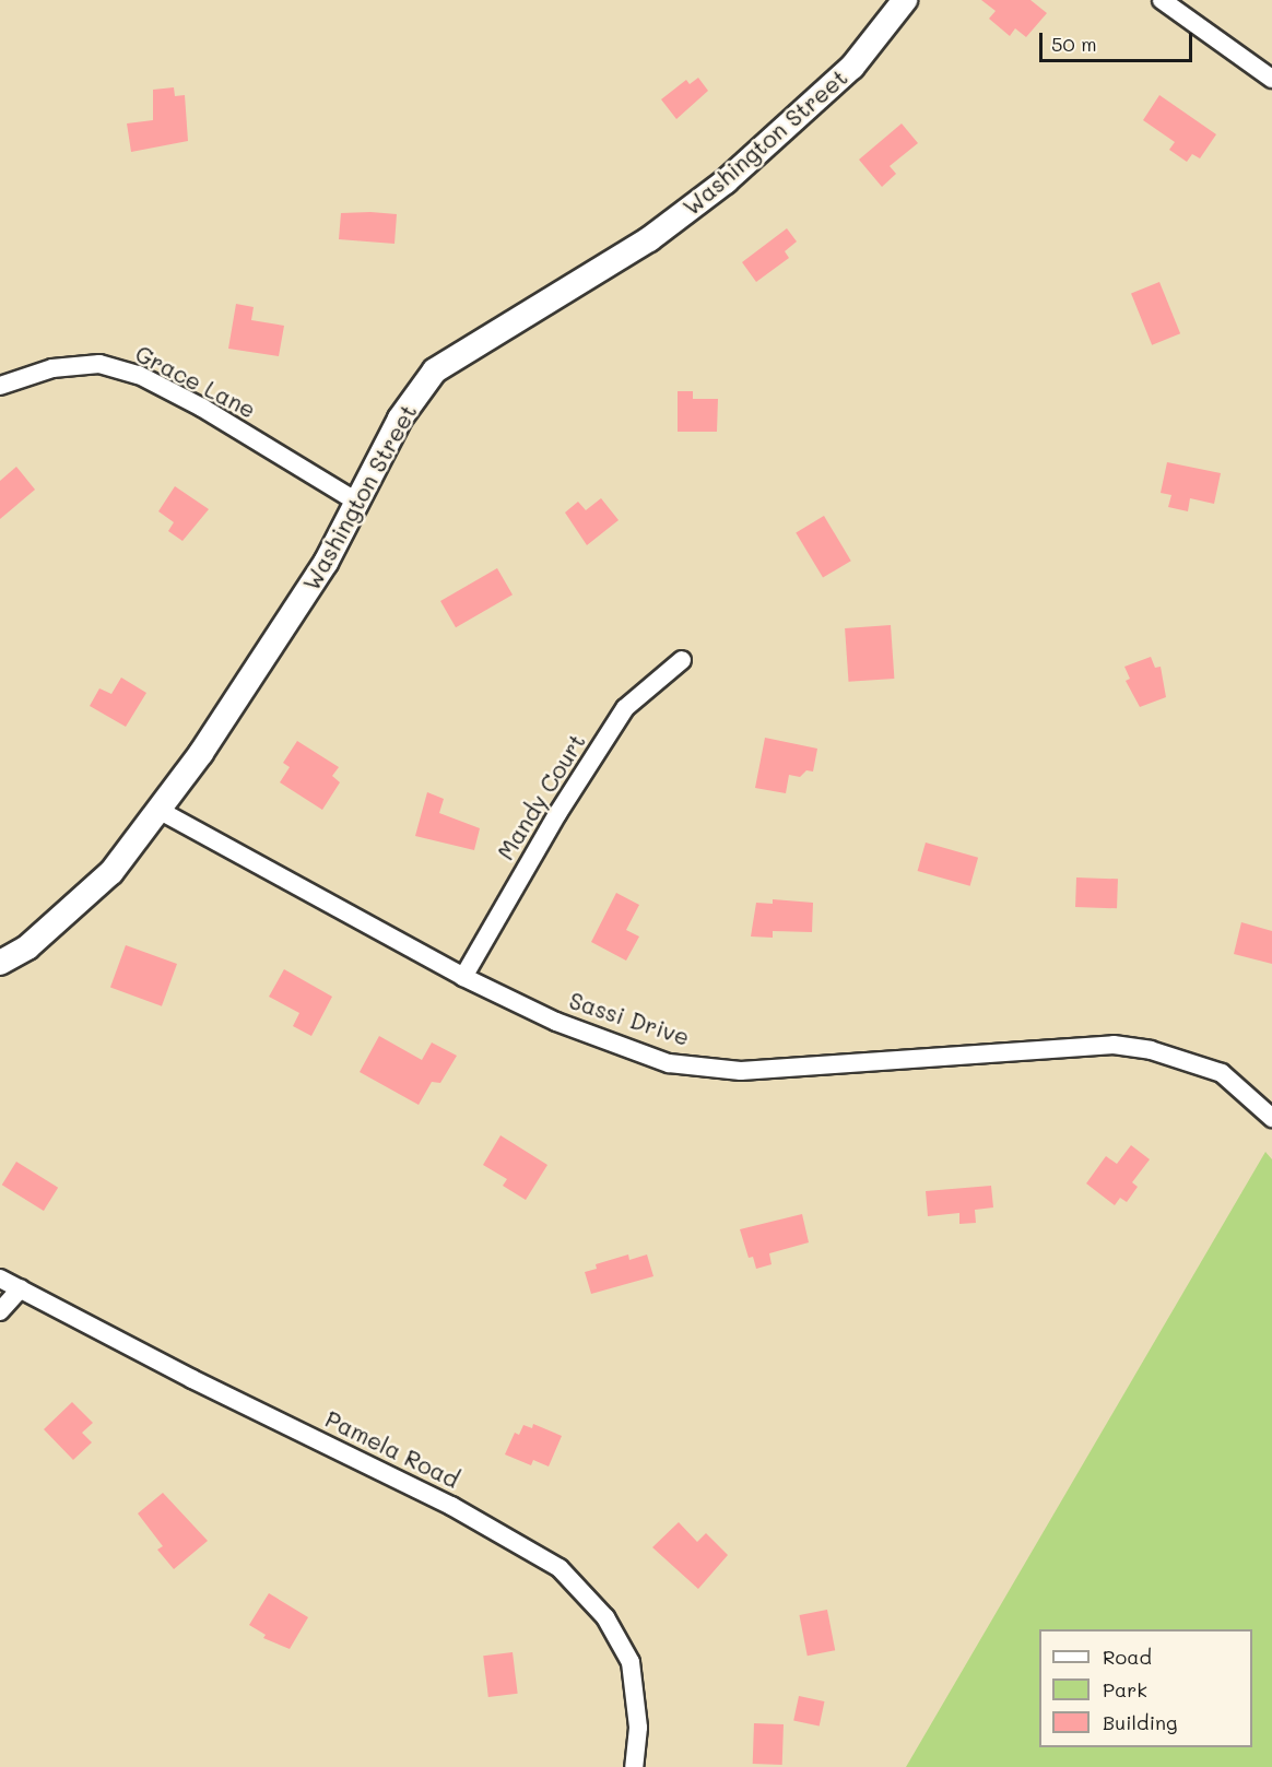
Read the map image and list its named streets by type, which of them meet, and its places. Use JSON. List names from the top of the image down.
{
  "streets": {
    "street": [
      "Washington Street",
      "Grace Lane",
      "Mandy Court",
      "Sassi Drive",
      "Pamela Road"
    ]
  },
  "crossings": [
    ["Washington Street", "Grace Lane"],
    ["Washington Street", "Sassi Drive"],
    ["Mandy Court", "Sassi Drive"]
  ],
  "legend": ["Road", "Park", "Building"],
  "scale_bar": "50 m"
}
